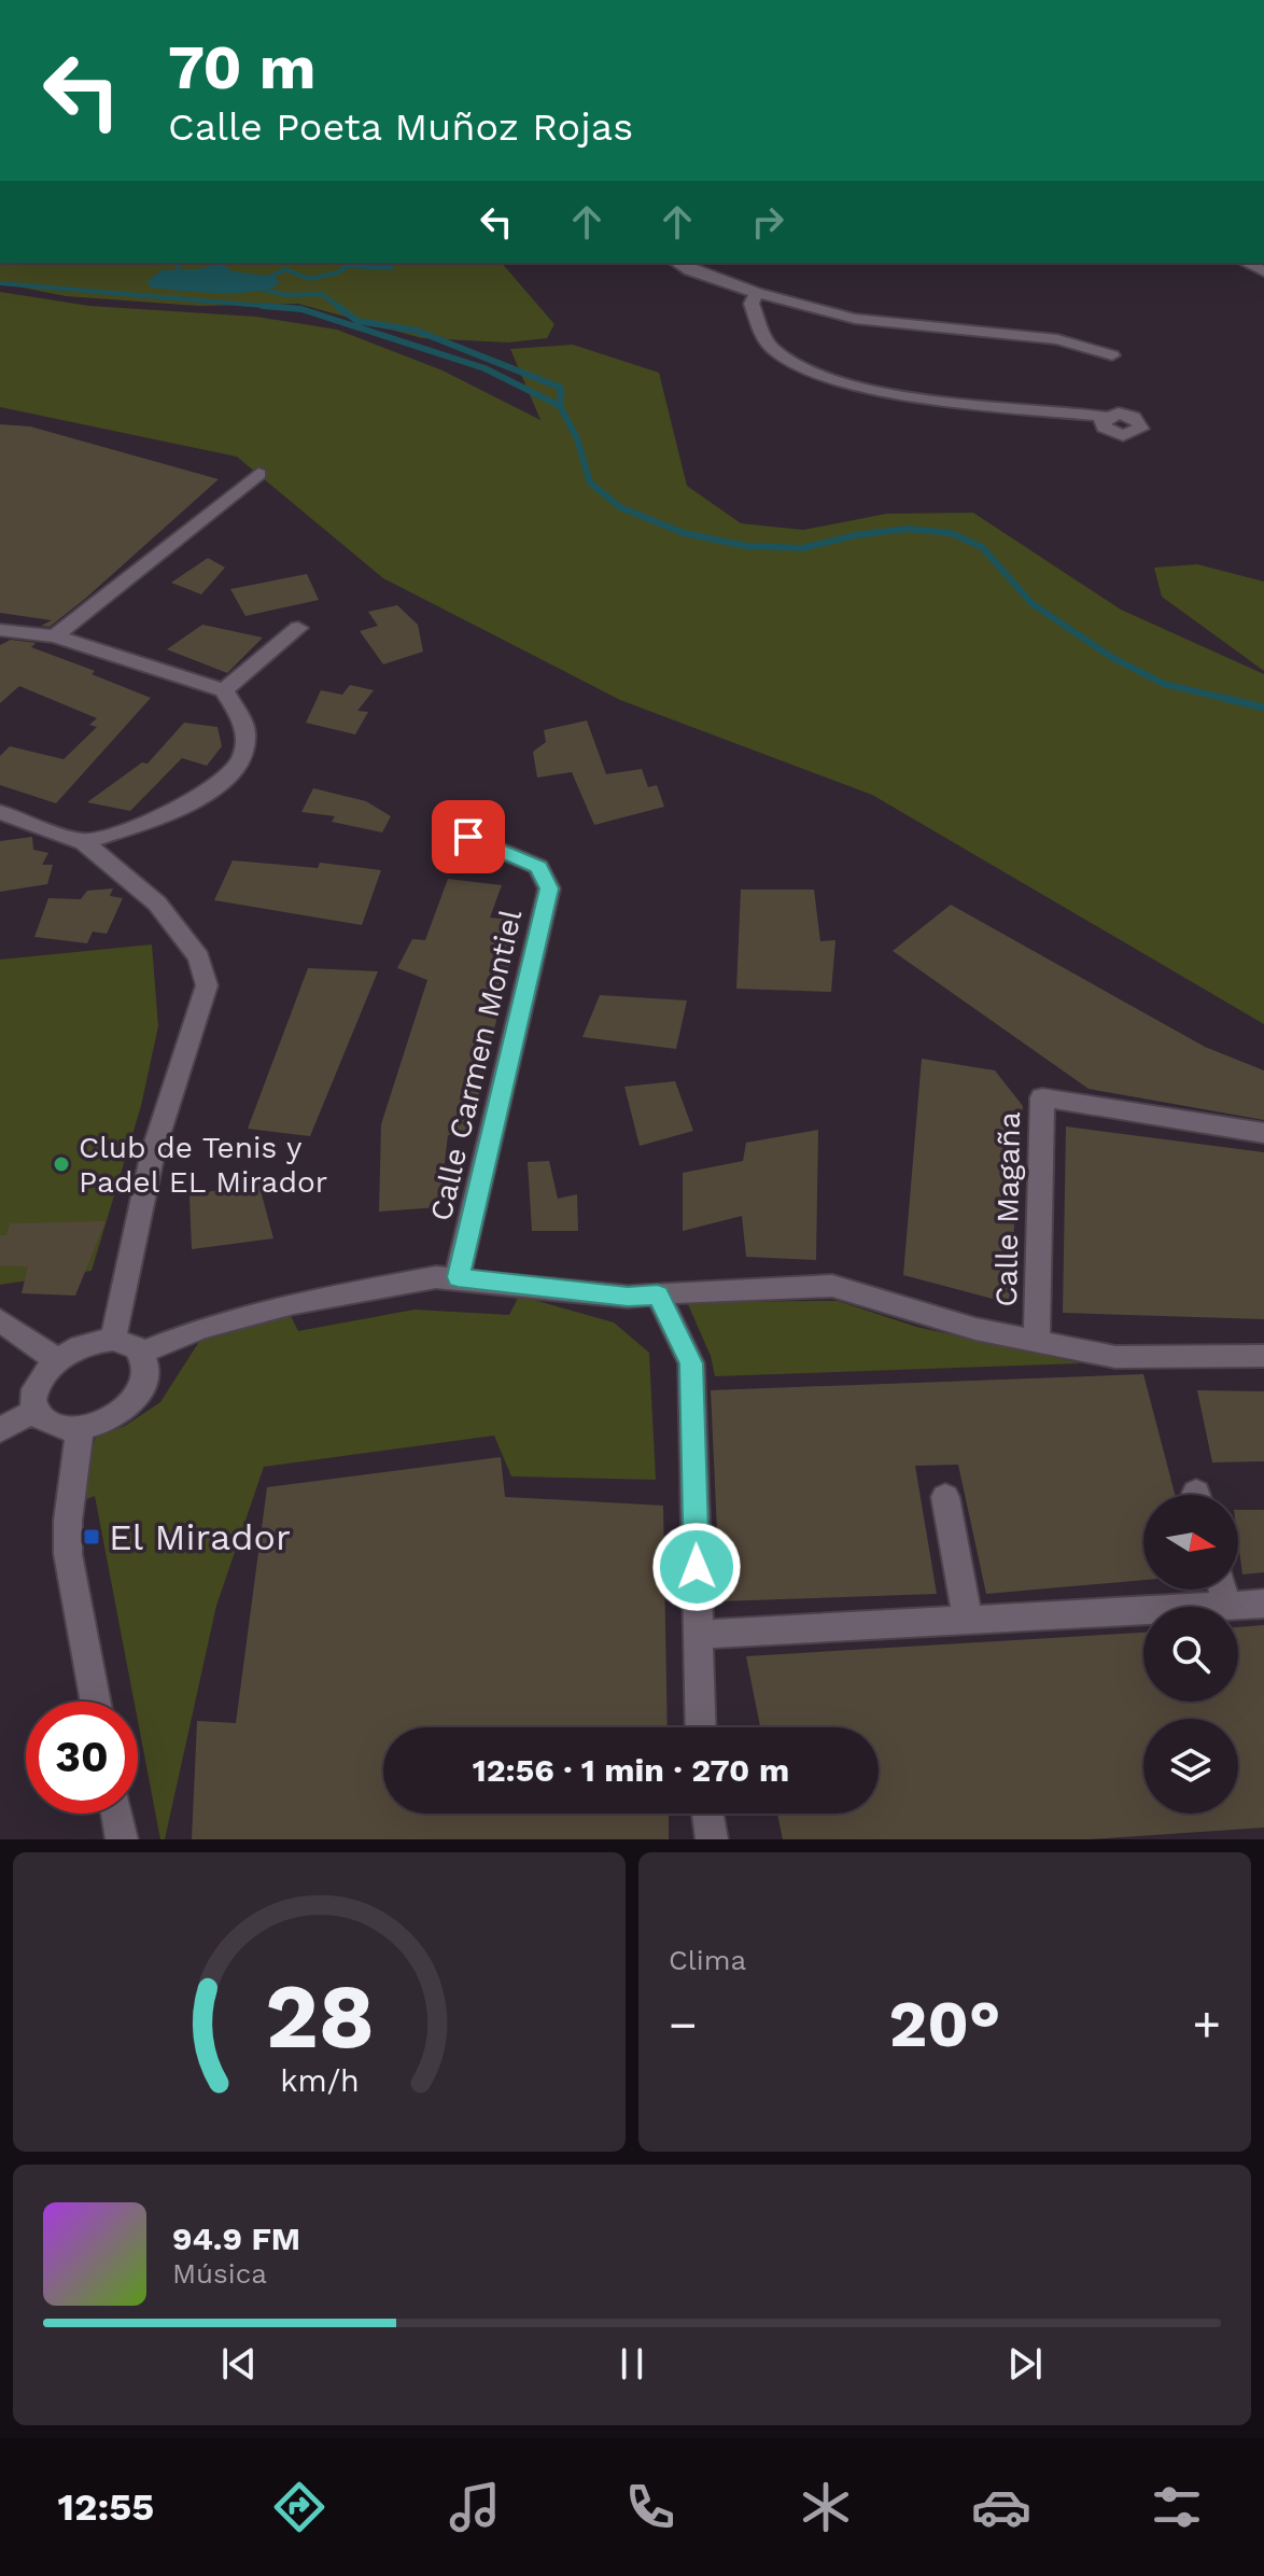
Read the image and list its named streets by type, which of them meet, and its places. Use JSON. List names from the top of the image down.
{
  "streets": {
    "street": ["Calle Carmen Montiel", "Calle Magaña"]
  },
  "places": {
    "other": ["Club de Tenis y Padel EL Mirador"],
    "transit": ["El Mirador"]
  },
  "north": "right",
  "page": {
    "turn": ["70 m", "Calle Poeta Muñoz Rojas"],
    "limit": "30",
    "trip": "12:56 · 1 min · 270 m",
    "tile": "Clima",
    "heat": ["−", "20°", "+"],
    "song": ["94.9 FM", "Música"],
    "tabs": "12:55",
    "gauge": ["28", "km/h"]
  }
}
